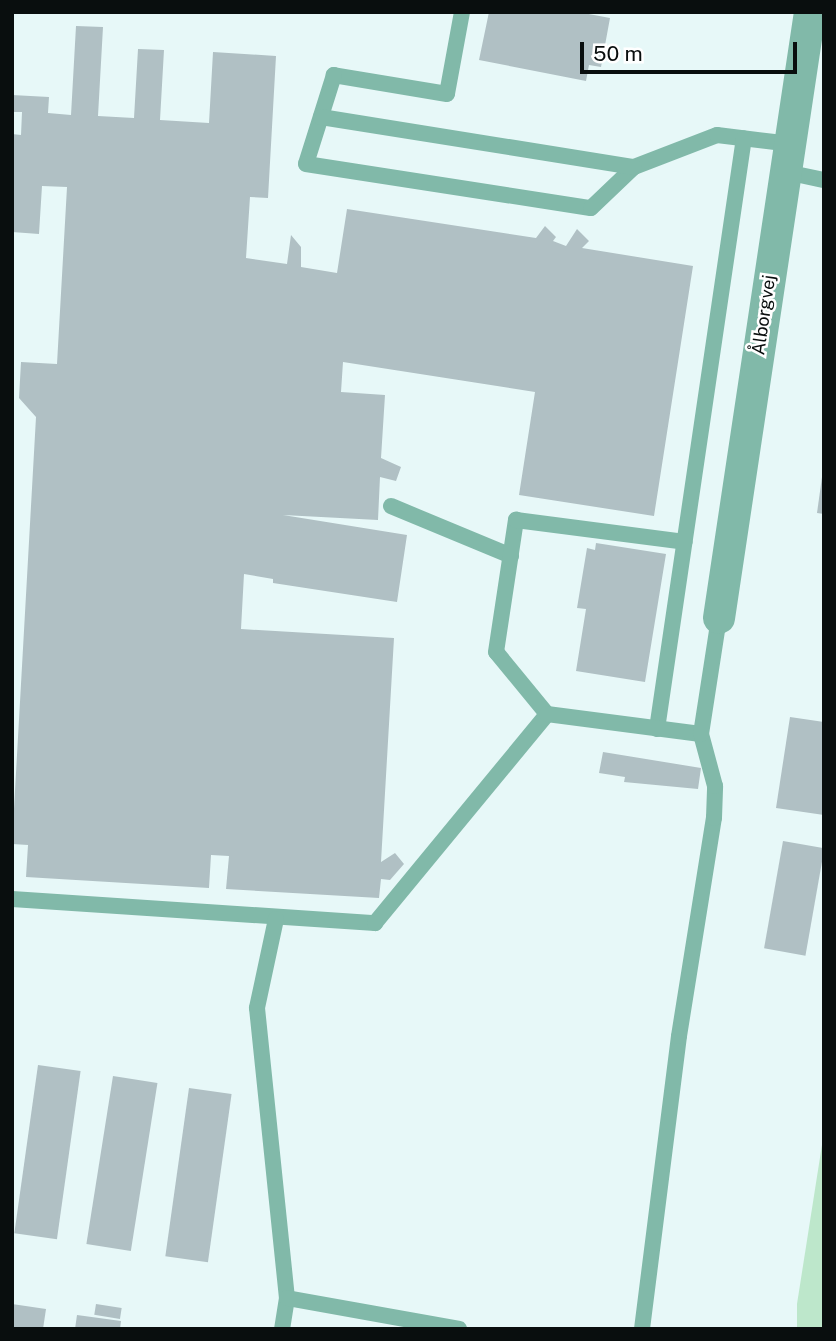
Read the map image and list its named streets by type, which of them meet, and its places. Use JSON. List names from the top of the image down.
{
  "streets": {
    "street": ["Ålborgvej"]
  },
  "scale_bar": "50 m"
}
